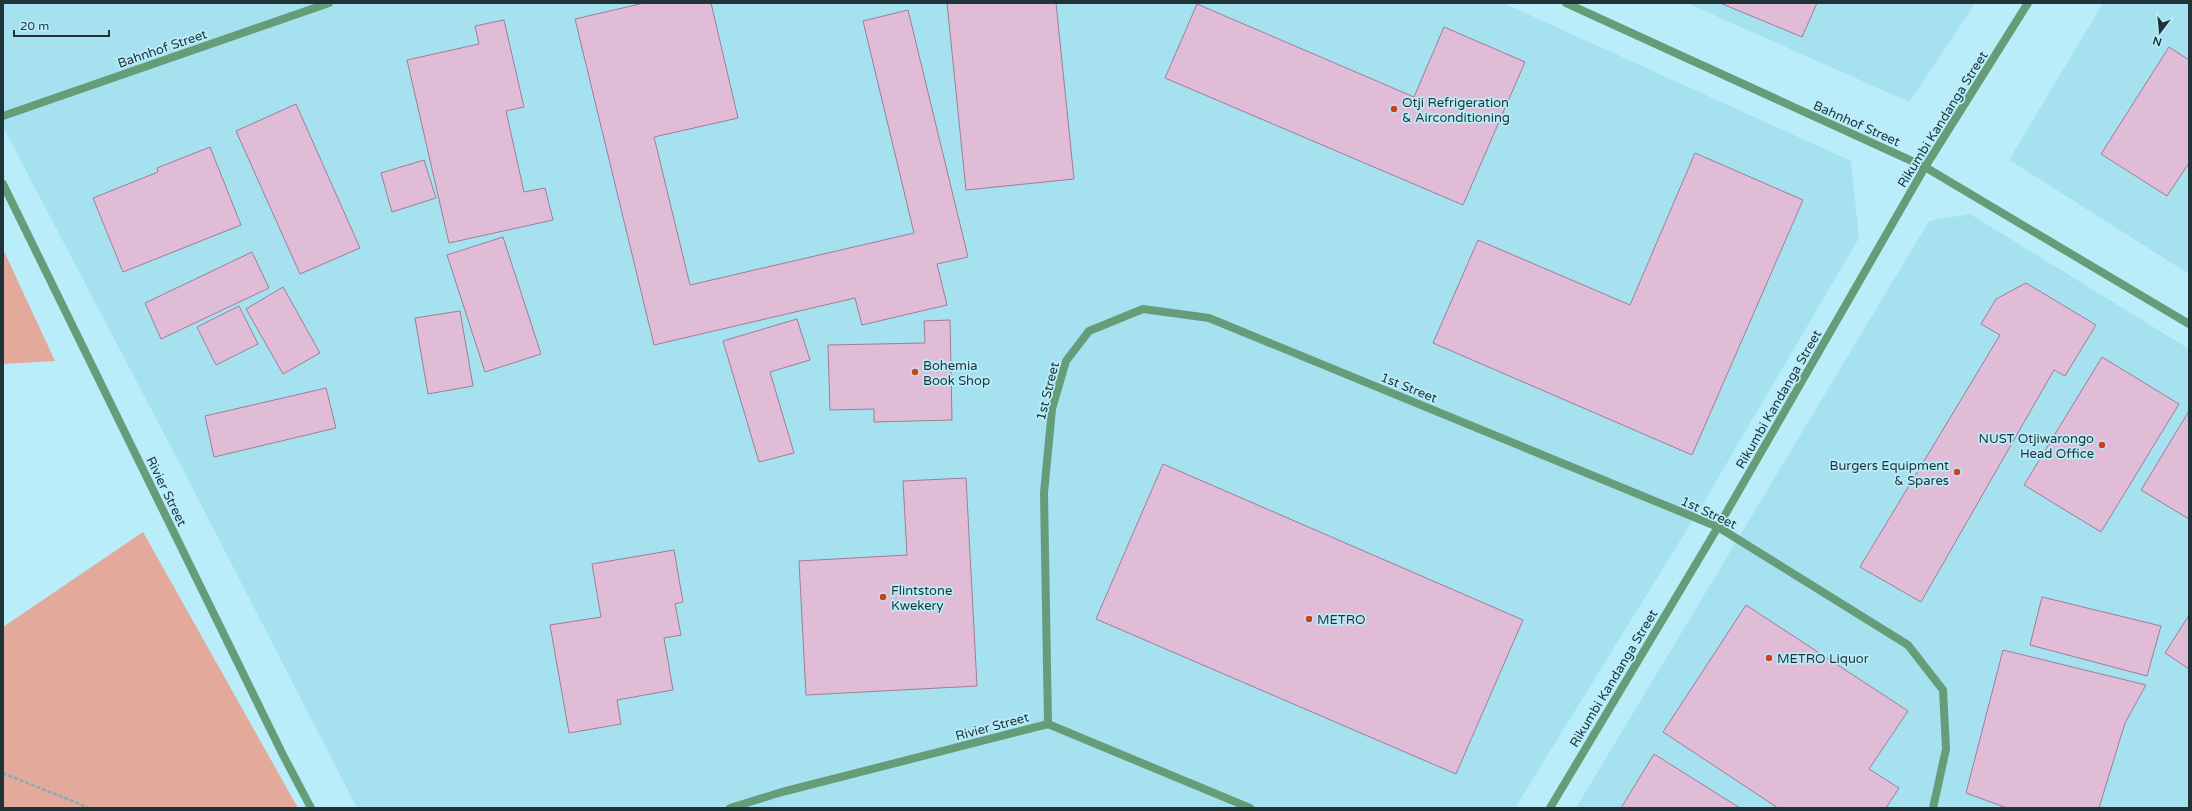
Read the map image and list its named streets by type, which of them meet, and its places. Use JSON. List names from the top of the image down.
{
  "streets": {
    "street": [
      "Bahnhof Street",
      "Rikumbi Kandanga Street",
      "1st Street",
      "Rivier Street"
    ]
  },
  "crossings": [
    ["Bahnhof Street", "Rikumbi Kandanga Street"],
    ["Rikumbi Kandanga Street", "1st Street"],
    ["1st Street", "Rivier Street"]
  ],
  "places": [
    "Otji Refrigeration & Airconditioning",
    "Bohemia Book Shop",
    "NUST Otjiwarongo Head Office",
    "Burgers Equipment & Spares",
    "Flintstone Kwekery",
    "METRO",
    "METRO Liquor"
  ],
  "scale_bar": "20 m",
  "north": "bottom"
}
